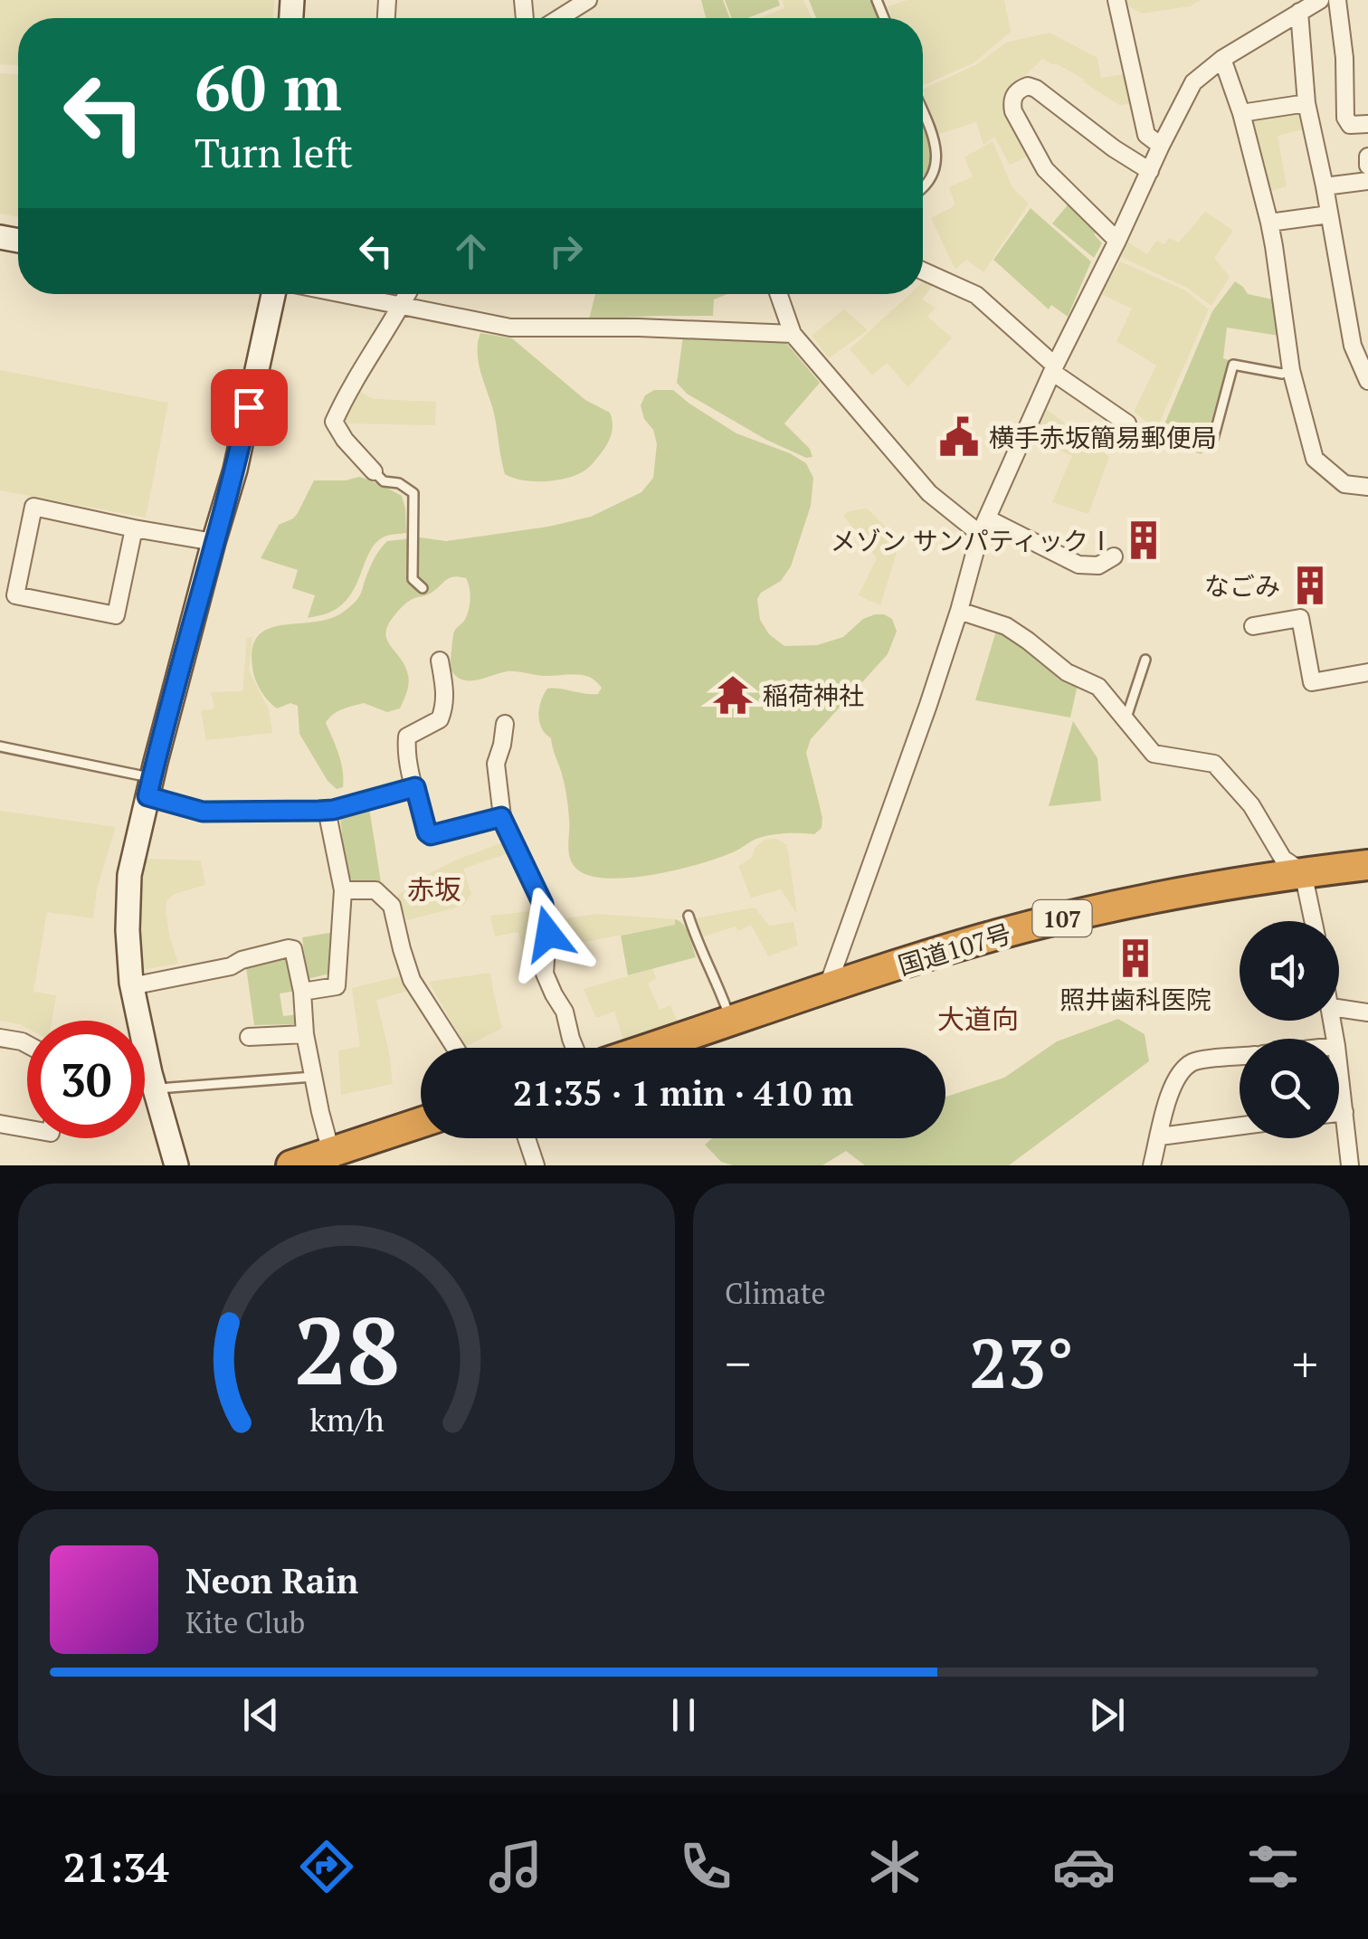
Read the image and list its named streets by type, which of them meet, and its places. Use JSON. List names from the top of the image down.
{
  "streets": {
    "highway": ["107", "国道107号"]
  },
  "districts": ["赤坂", "大道向"],
  "places": {
    "public building": ["横手赤坂簡易郵便局"],
    "building": ["メゾン サンパティックⅠ", "なごみ", "照井歯科医院"],
    "temple": ["稲荷神社"]
  },
  "page": {
    "turn": ["60 m", "Turn left"],
    "limit": "30",
    "trip": "21:35 · 1 min · 410 m",
    "tile": "Climate",
    "heat": ["−", "23°", "+"],
    "song": ["Neon Rain", "Kite Club"],
    "tabs": "21:34",
    "gauge": ["28", "km/h"]
  }
}
